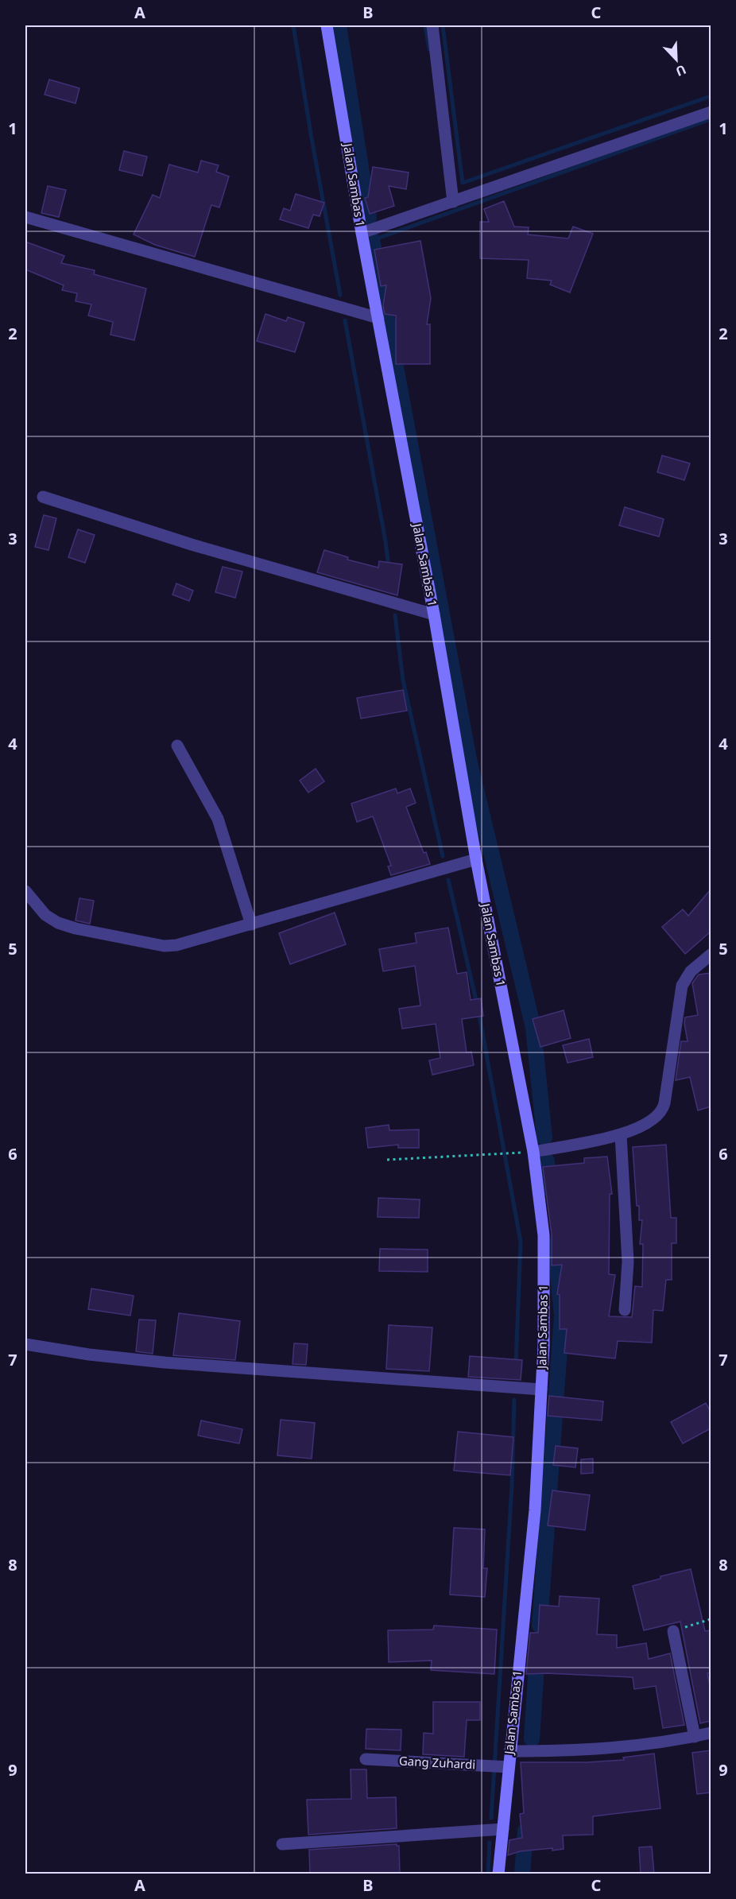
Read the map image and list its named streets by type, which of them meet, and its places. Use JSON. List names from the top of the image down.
{
  "streets": {
    "street": ["Jalan Sambas 1", "Gang Zuhardi"]
  },
  "crossings": [
    ["Jalan Sambas 1", "Gang Zuhardi"]
  ],
  "north": "bottom right",
  "grid": {
    "columns": ["A", "B", "C"],
    "rows": [
      "1",
      "2",
      "3",
      "4",
      "5",
      "6",
      "7",
      "8",
      "9"
    ]
  }
}
